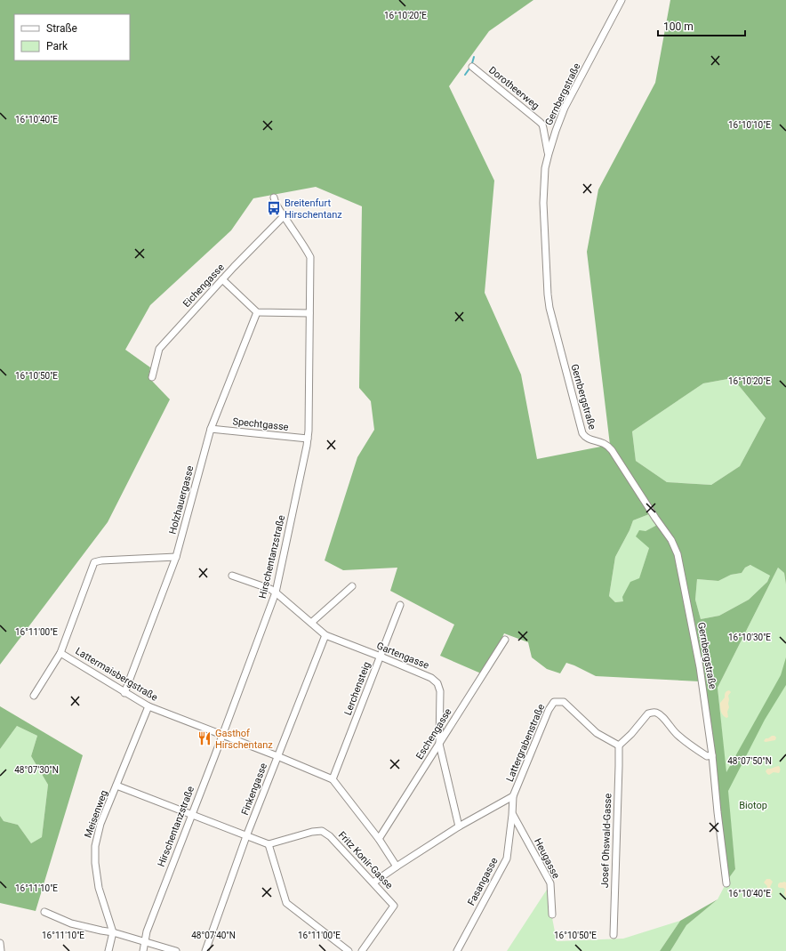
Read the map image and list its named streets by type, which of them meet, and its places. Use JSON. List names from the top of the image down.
{
  "streets": {
    "street": [
      "Dorotheerweg",
      "Gernbergstraße",
      "Eichengasse",
      "Spechtgasse",
      "Holzhauergasse",
      "Hirschentanzstraße",
      "Gartengasse",
      "Lattermaisbergstraße",
      "Lerchensteig",
      "Eschengasse",
      "Lattergrabenstraße",
      "Finkengasse",
      "Meisenweg",
      "Josef Ohswald-Gasse",
      "Heugasse",
      "Fritz Konir-Gasse",
      "Fasangasse"
    ]
  },
  "crossings": [
    ["Dorotheerweg", "Gernbergstraße"],
    ["Eichengasse", "Hirschentanzstraße"],
    ["Spechtgasse", "Holzhauergasse"],
    ["Spechtgasse", "Hirschentanzstraße"],
    ["Holzhauergasse", "Lattermaisbergstraße"],
    ["Hirschentanzstraße", "Gartengasse"],
    ["Hirschentanzstraße", "Lattermaisbergstraße"],
    ["Gartengasse", "Lerchensteig"],
    ["Gartengasse", "Eschengasse"],
    ["Gartengasse", "Lattergrabenstraße"],
    ["Gartengasse", "Finkengasse"],
    ["Lattermaisbergstraße", "Meisenweg"],
    ["Lattergrabenstraße", "Josef Ohswald-Gasse"],
    ["Lattergrabenstraße", "Fritz Konir-Gasse"],
    ["Lattergrabenstraße", "Fasangasse"],
    ["Heugasse", "Fasangasse"]
  ],
  "parks": ["Biotop"],
  "places": {
    "bus stop": ["Breitenfurt Hirschentanz"],
    "restaurant": ["Gasthof Hirschentanz"]
  },
  "legend": ["Straße", "Park"],
  "scale_bar": "100 m",
  "coordinates": [
    "16°10'20\"E",
    "16°10'40\"E",
    "16°10'10\"E",
    "16°10'50\"E",
    "16°11'00\"E",
    "16°10'30\"E",
    "48°07'50\"N",
    "48°07'30\"N",
    "16°11'10\"E",
    "48°07'40\"N"
  ]
}
